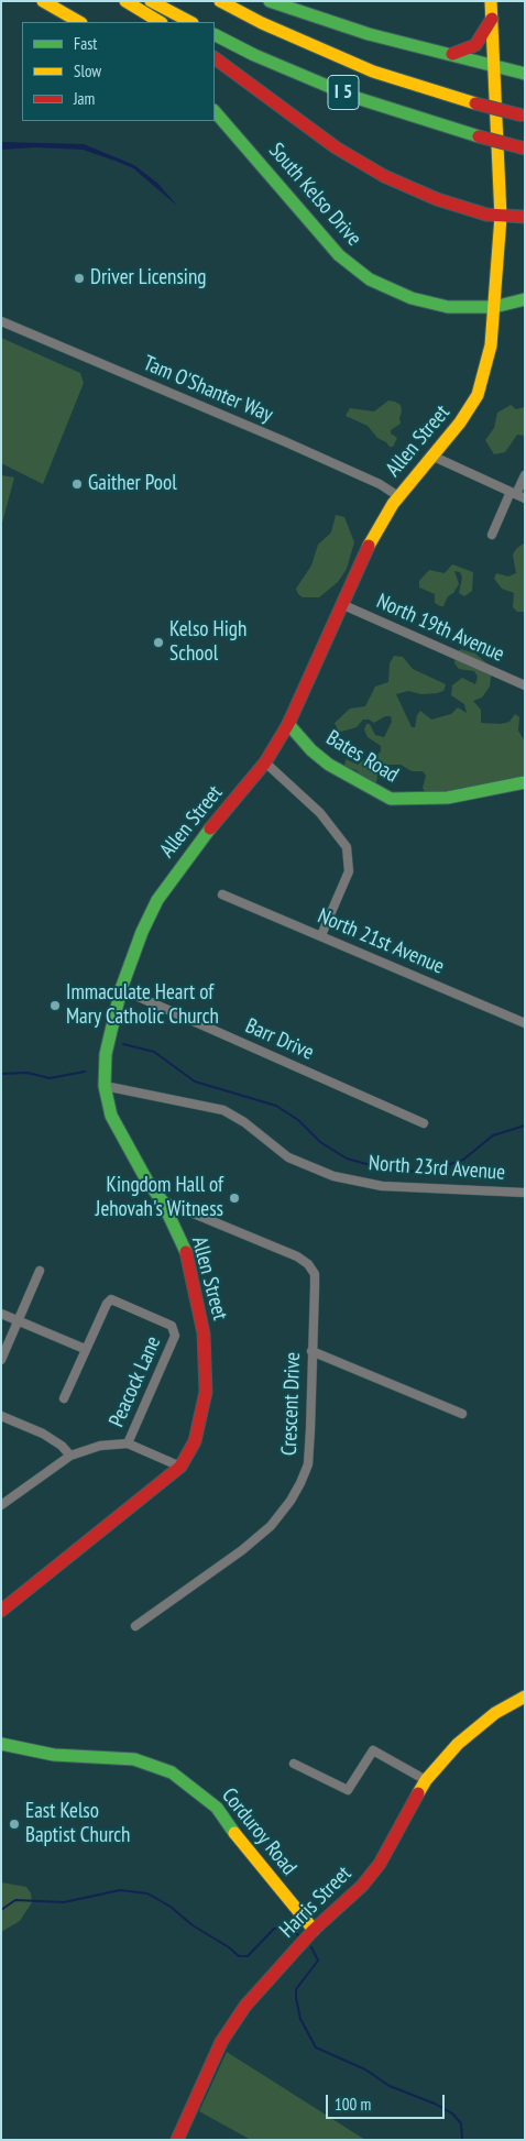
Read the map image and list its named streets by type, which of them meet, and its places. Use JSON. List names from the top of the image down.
{
  "streets": {
    "main road": [
      "I 5",
      "South Kelso Drive",
      "Allen Street",
      "Bates Road",
      "Corduroy Road",
      "Harris Street"
    ],
    "street": [
      "Tam O'Shanter Way",
      "North 19th Avenue",
      "North 21st Avenue",
      "Barr Drive",
      "North 23rd Avenue",
      "Peacock Lane",
      "Crescent Drive"
    ]
  },
  "crossings": [
    ["South Kelso Drive", "Allen Street"],
    ["Tam O'Shanter Way", "Allen Street"],
    ["Allen Street", "North 19th Avenue"],
    ["Allen Street", "Bates Road"],
    ["Allen Street", "Barr Drive"],
    ["Allen Street", "North 23rd Avenue"],
    ["Allen Street", "Crescent Drive"],
    ["Corduroy Road", "Harris Street"]
  ],
  "places": [
    "Driver Licensing",
    "Gaither Pool",
    "Kelso High School",
    "Immaculate Heart of Mary Catholic Church",
    "Kingdom Hall of Jehovah's Witness",
    "East Kelso Baptist Church"
  ],
  "legend": ["Fast", "Slow", "Jam"],
  "scale_bar": "100 m"
}
